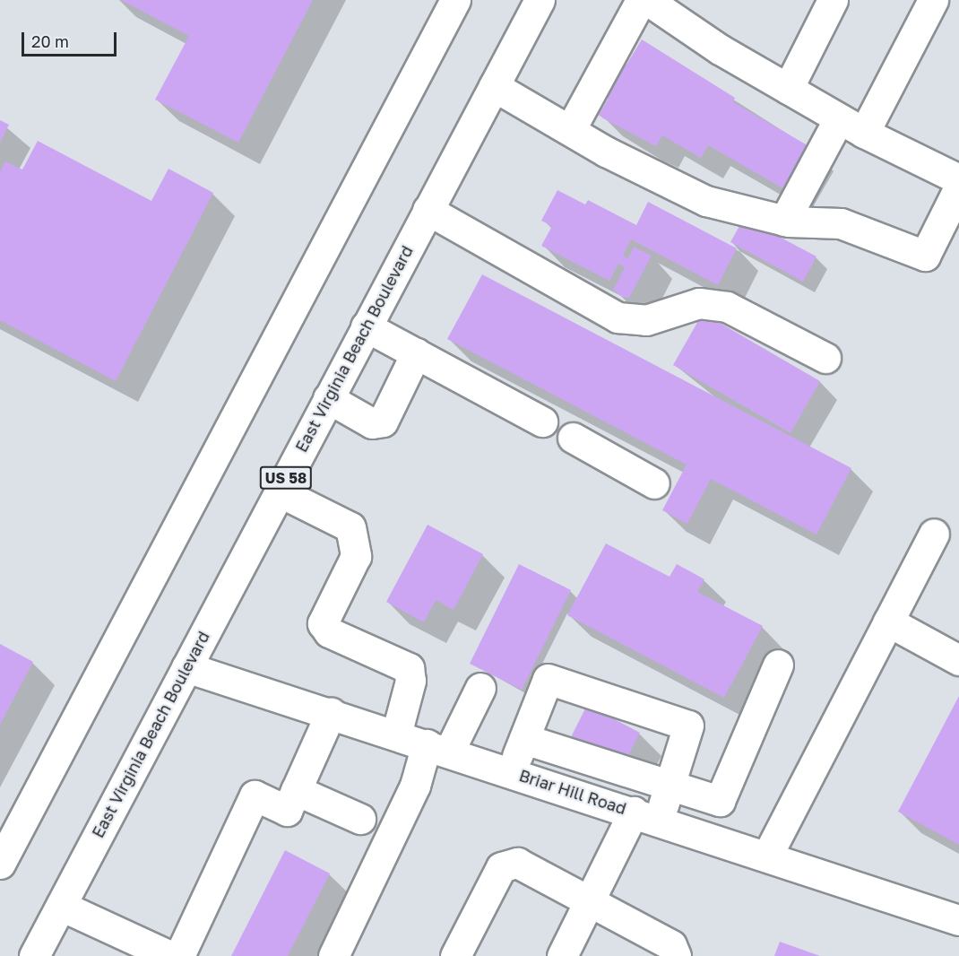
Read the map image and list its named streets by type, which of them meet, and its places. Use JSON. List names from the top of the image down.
{
  "streets": {
    "main road": ["East Virginia Beach Boulevard", "US 58", "Briar Hill Road"]
  },
  "crossings": [
    ["East Virginia Beach Boulevard", "Briar Hill Road"]
  ],
  "scale_bar": "20 m"
}
